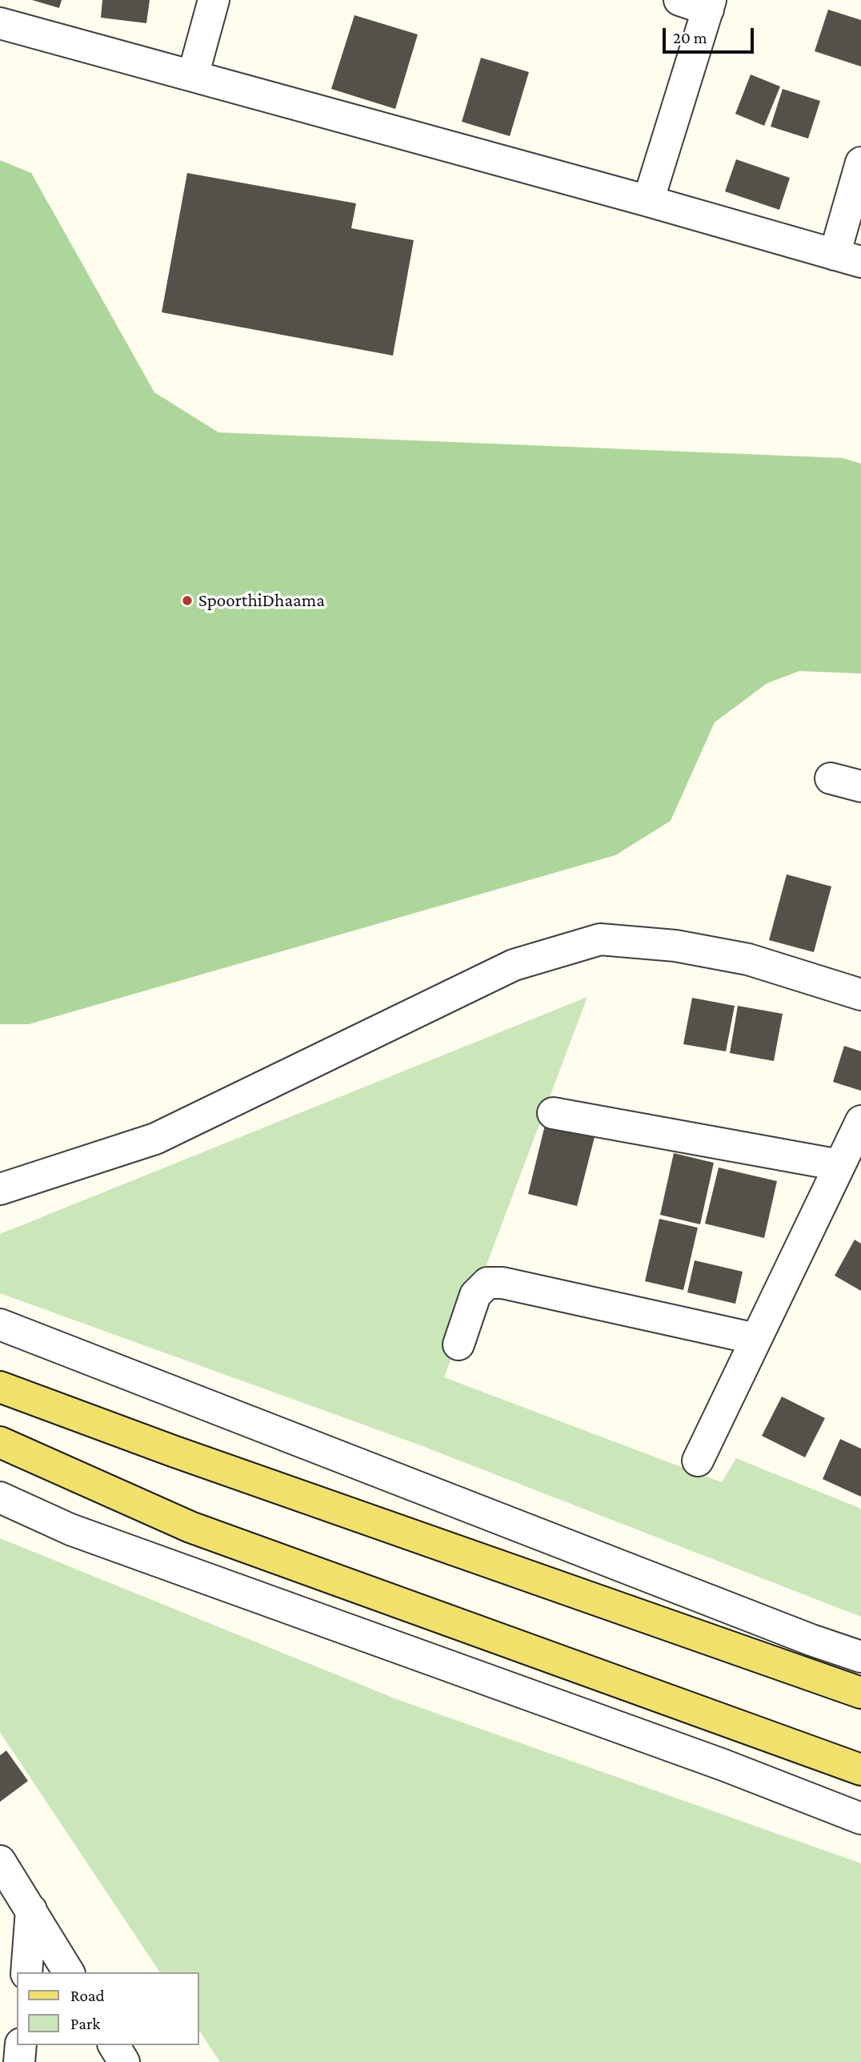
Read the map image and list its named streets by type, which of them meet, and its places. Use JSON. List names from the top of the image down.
{
  "places": ["SpoorthiDhaama"],
  "legend": ["Road", "Park"],
  "scale_bar": "20 m"
}
